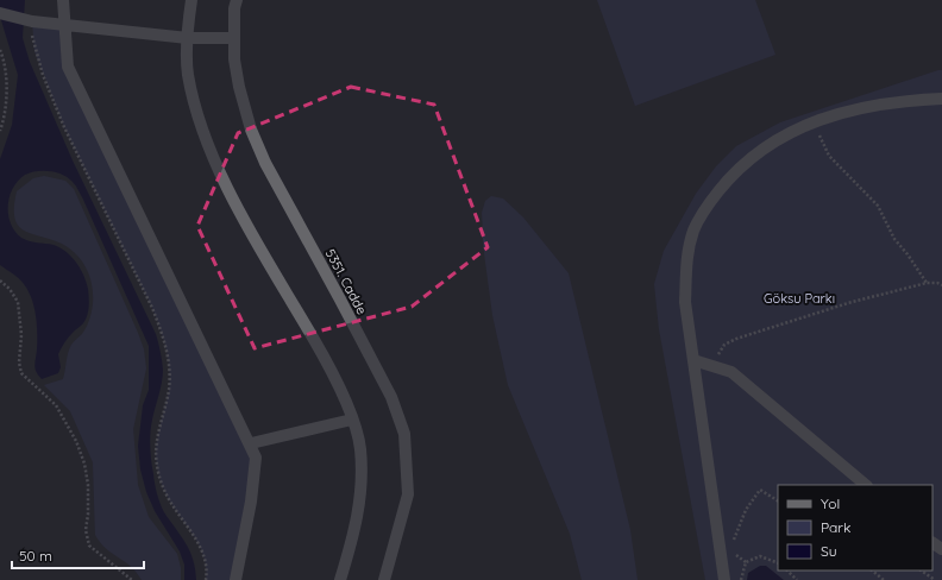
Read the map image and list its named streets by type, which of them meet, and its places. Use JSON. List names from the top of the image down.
{
  "streets": {
    "street": ["5351. Cadde"]
  },
  "parks": ["Göksu Parkı"],
  "legend": ["Yol", "Park", "Su"],
  "scale_bar": "50 m"
}
